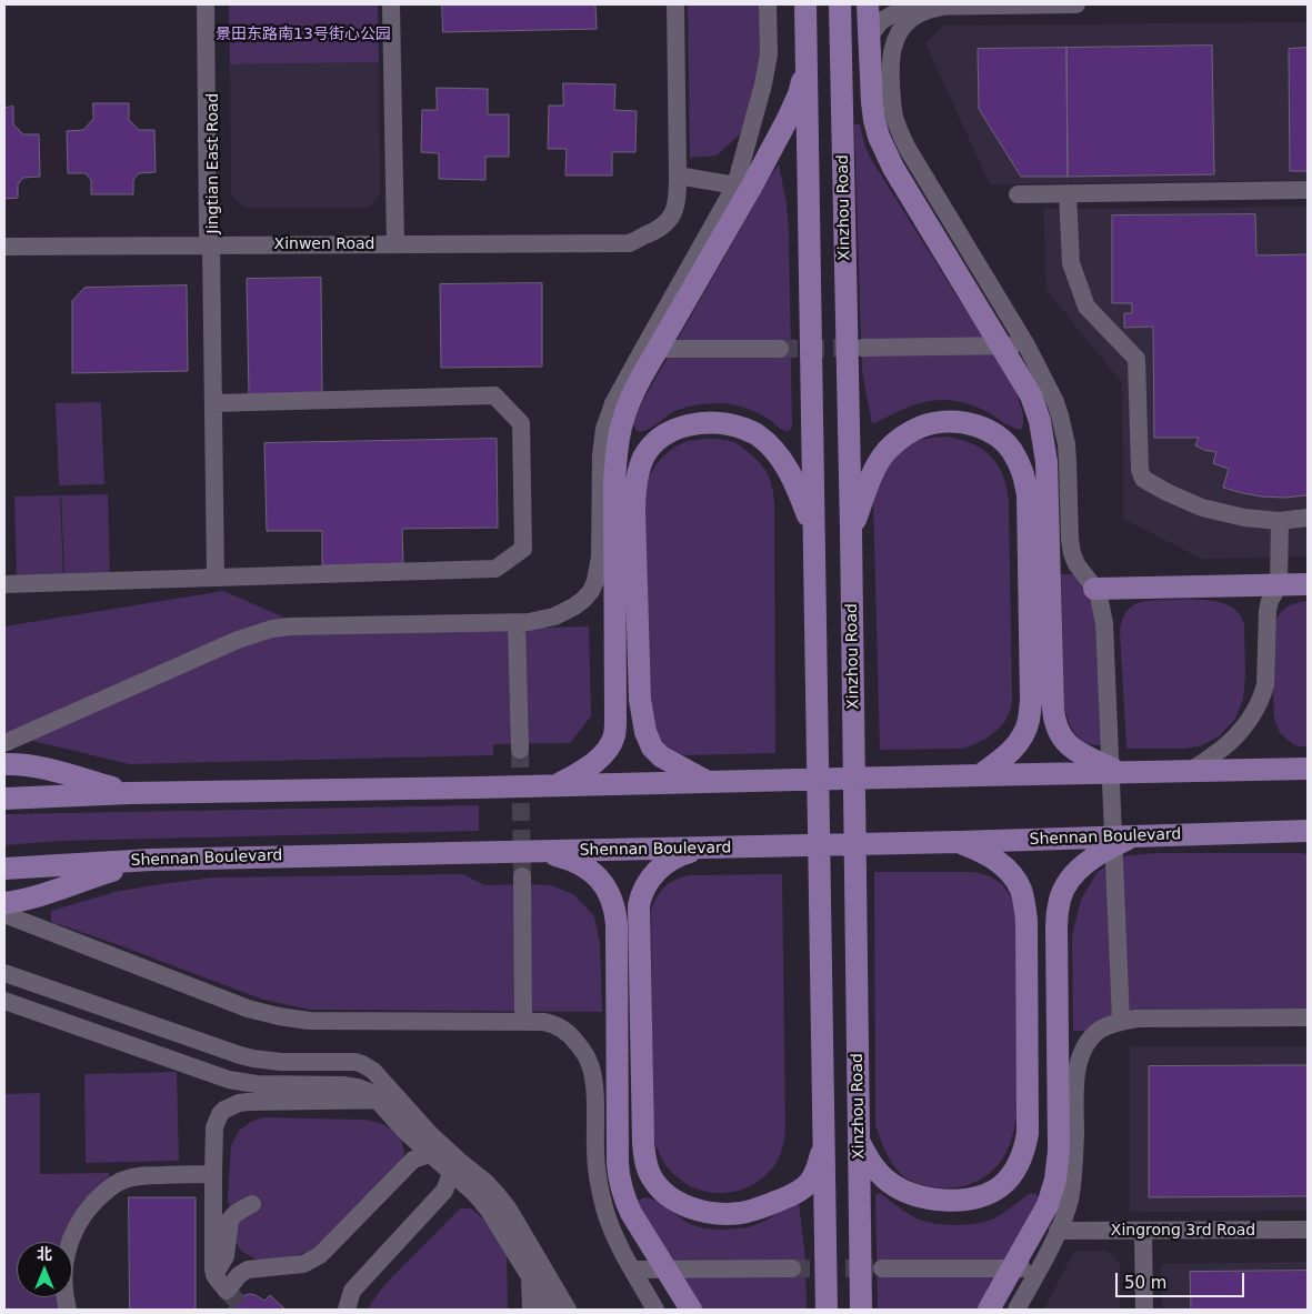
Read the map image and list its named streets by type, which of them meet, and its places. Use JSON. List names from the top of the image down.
{
  "streets": {
    "main road": ["Xinzhou Road", "Shennan Boulevard"],
    "street": ["Jingtian East Road", "Xinwen Road", "Xingrong 3rd Road"]
  },
  "crossings": [
    ["Jingtian East Road", "Xinwen Road"]
  ],
  "parks": ["景田东路南13号街心公园"],
  "scale_bar": "50 m",
  "north": "top"
}
